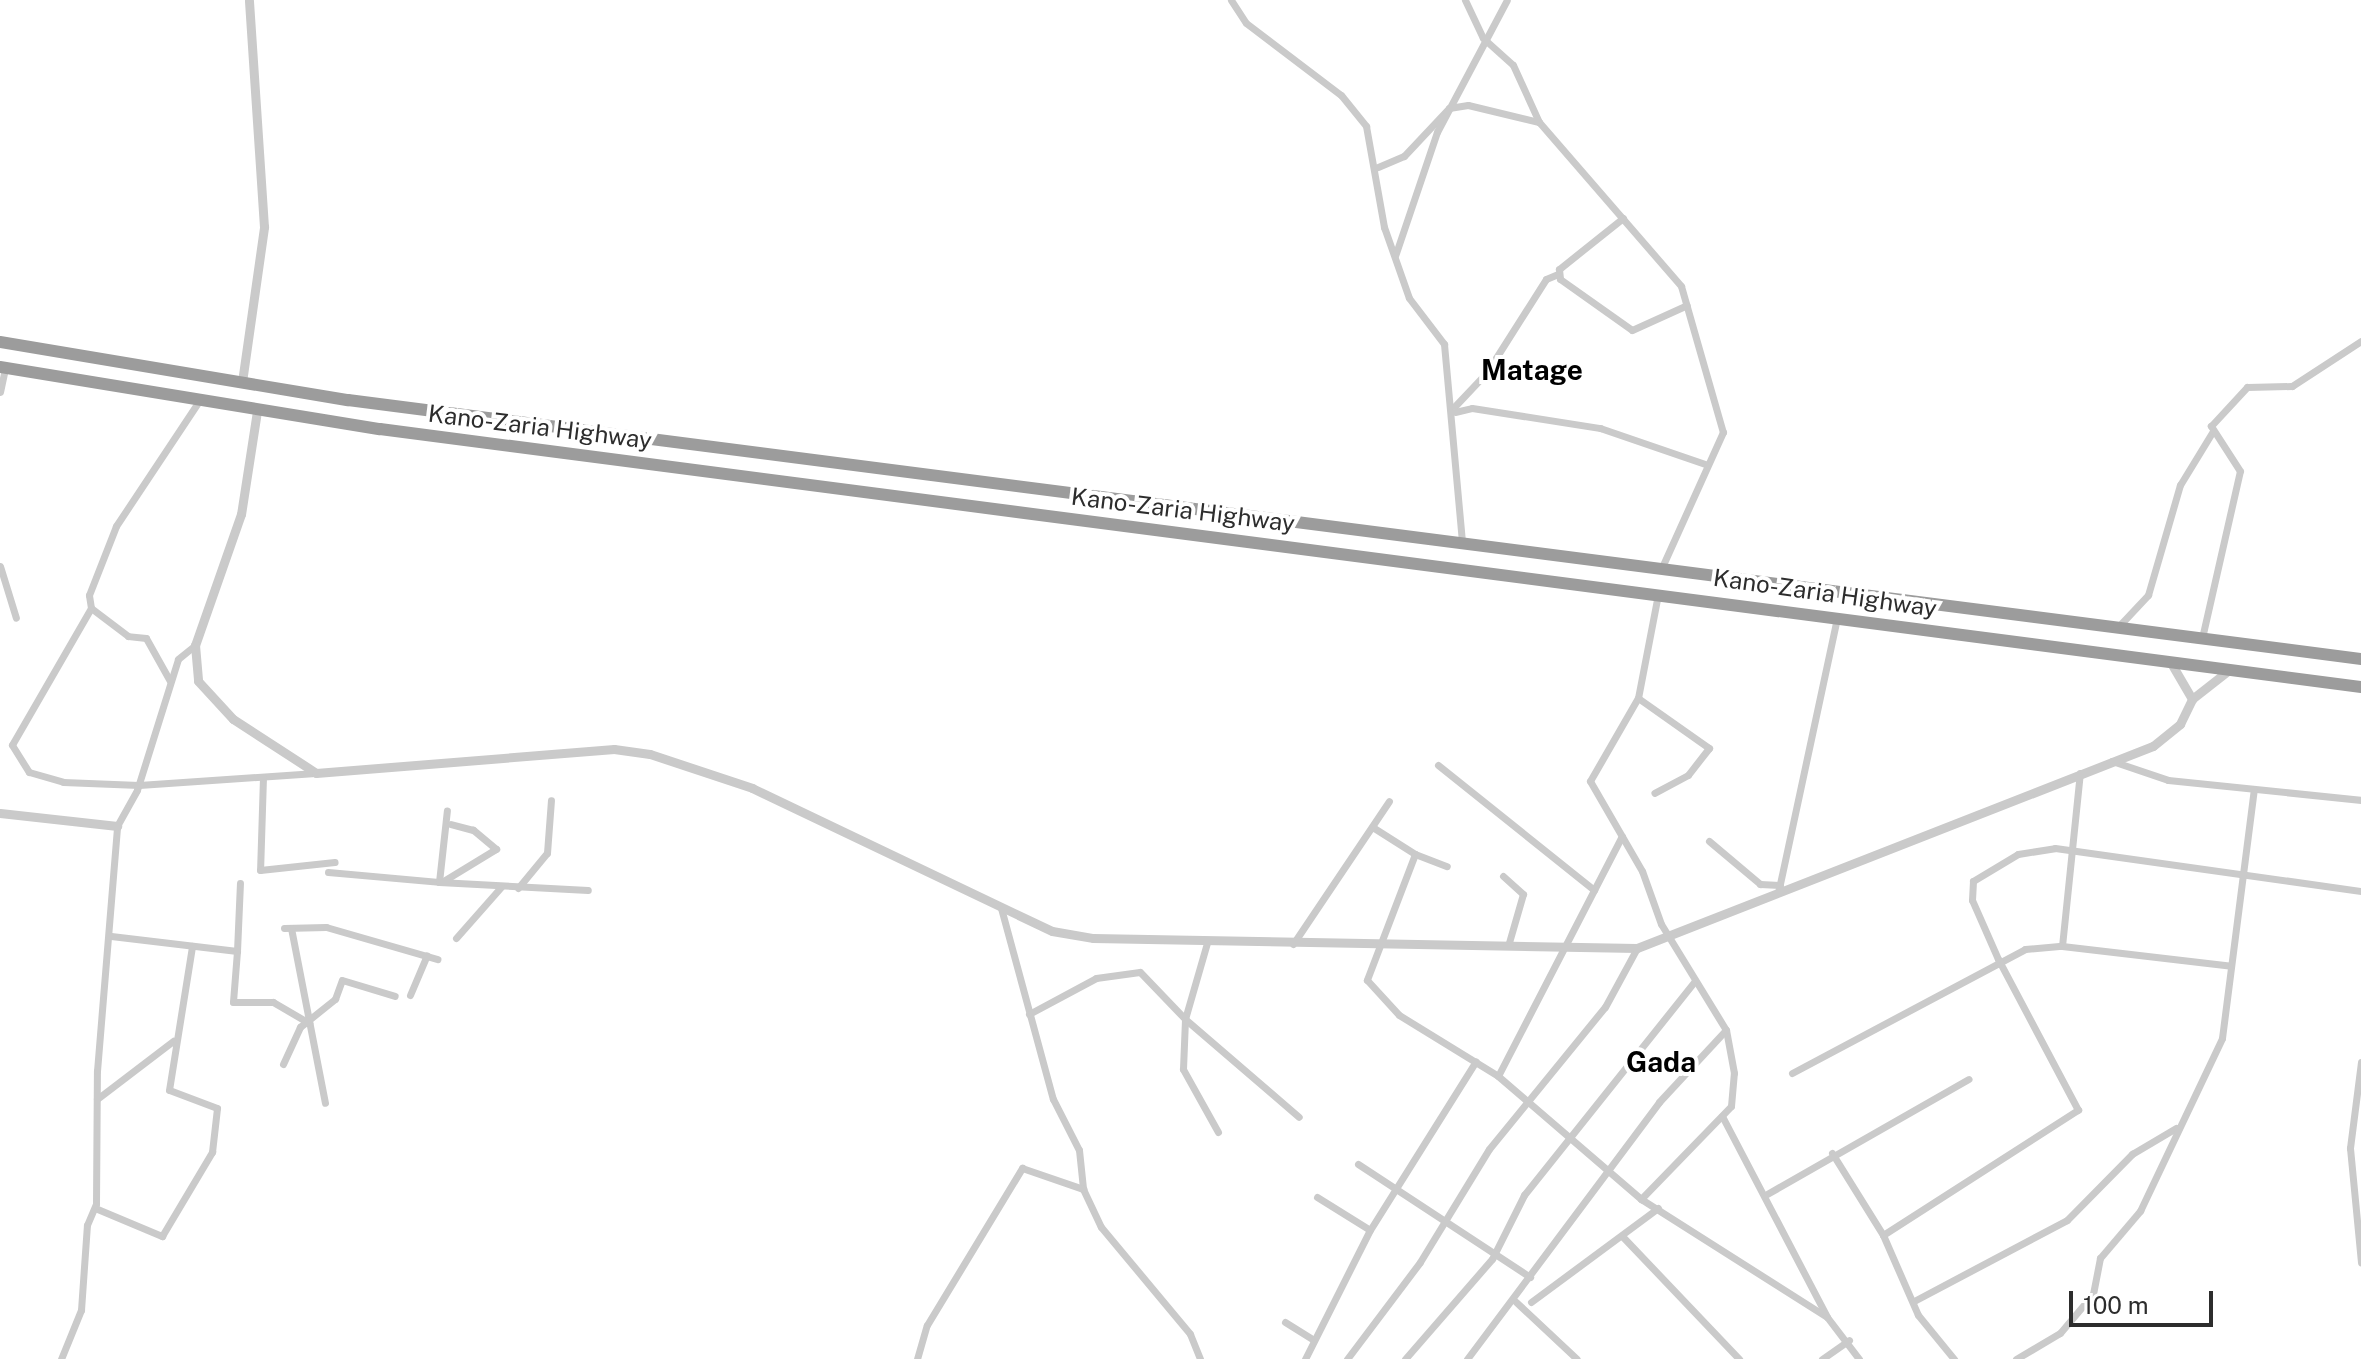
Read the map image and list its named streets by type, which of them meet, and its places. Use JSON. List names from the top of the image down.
{
  "streets": {
    "highway": ["Kano-Zaria Highway"]
  },
  "districts": ["Matage", "Gada"],
  "scale_bar": "100 m"
}
